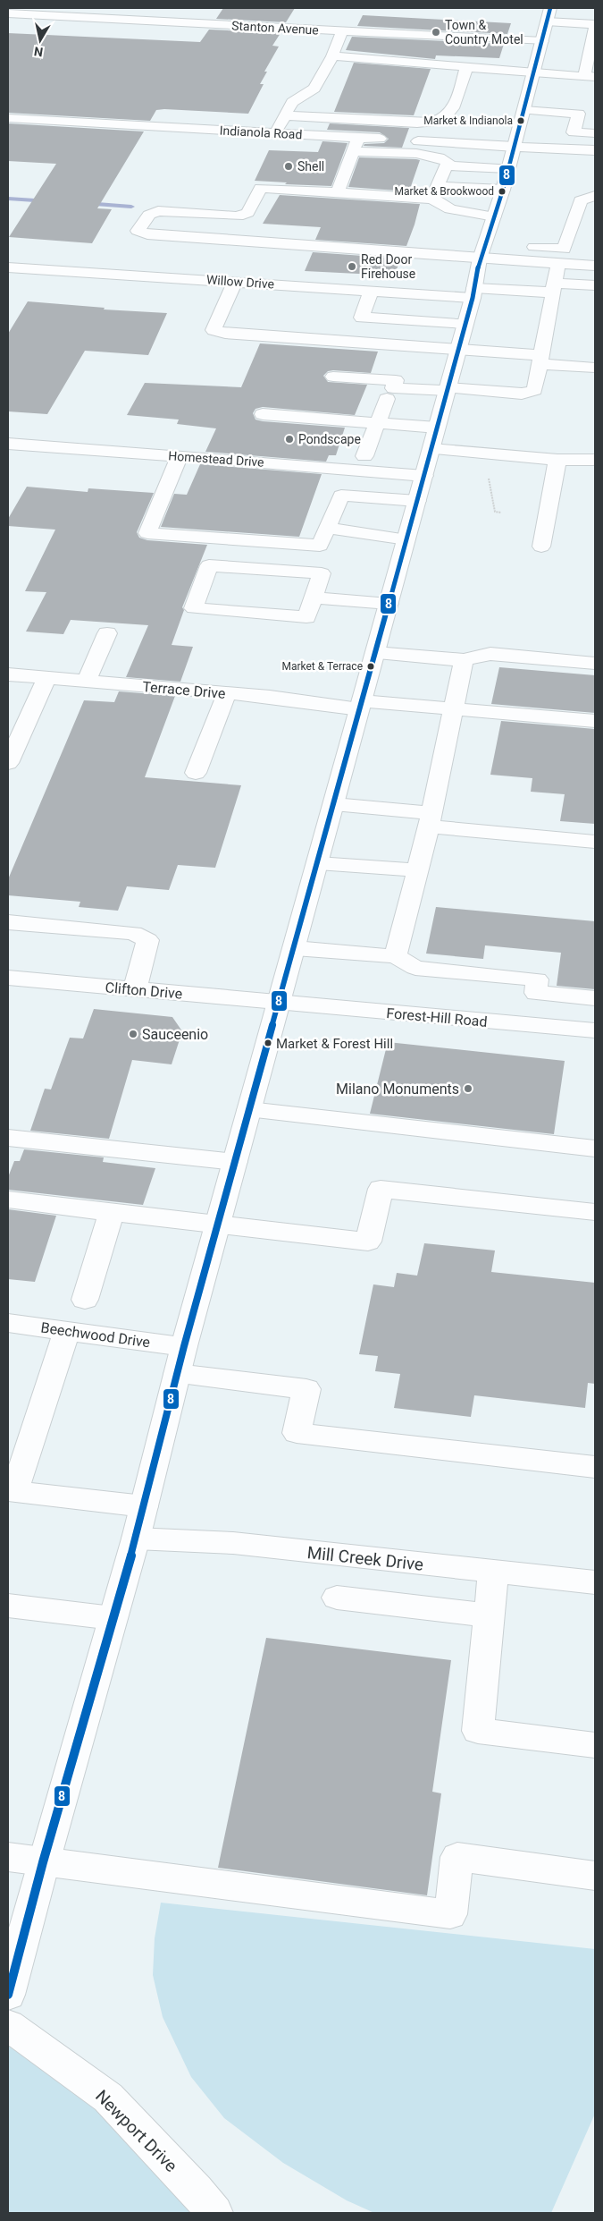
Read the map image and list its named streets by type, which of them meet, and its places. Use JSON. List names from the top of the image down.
{
  "streets": {
    "street": [
      "Stanton Avenue",
      "Indianola Road",
      "Willow Drive",
      "Homestead Drive",
      "Terrace Drive",
      "Clifton Drive",
      "Forest-Hill Road",
      "Beechwood Drive",
      "Mill Creek Drive",
      "Newport Drive"
    ]
  },
  "crossings": [
    ["Clifton Drive", "Forest-Hill Road"]
  ],
  "places": [
    "Town & Country Motel",
    "Market & Indianola",
    "Shell",
    "Market & Brookwood",
    "Red Door Firehouse",
    "Pondscape",
    "Market & Terrace",
    "Sauceenio",
    "Market & Forest Hill",
    "Milano Monuments"
  ],
  "lines": ["transit line 8"],
  "north": "bottom"
}
